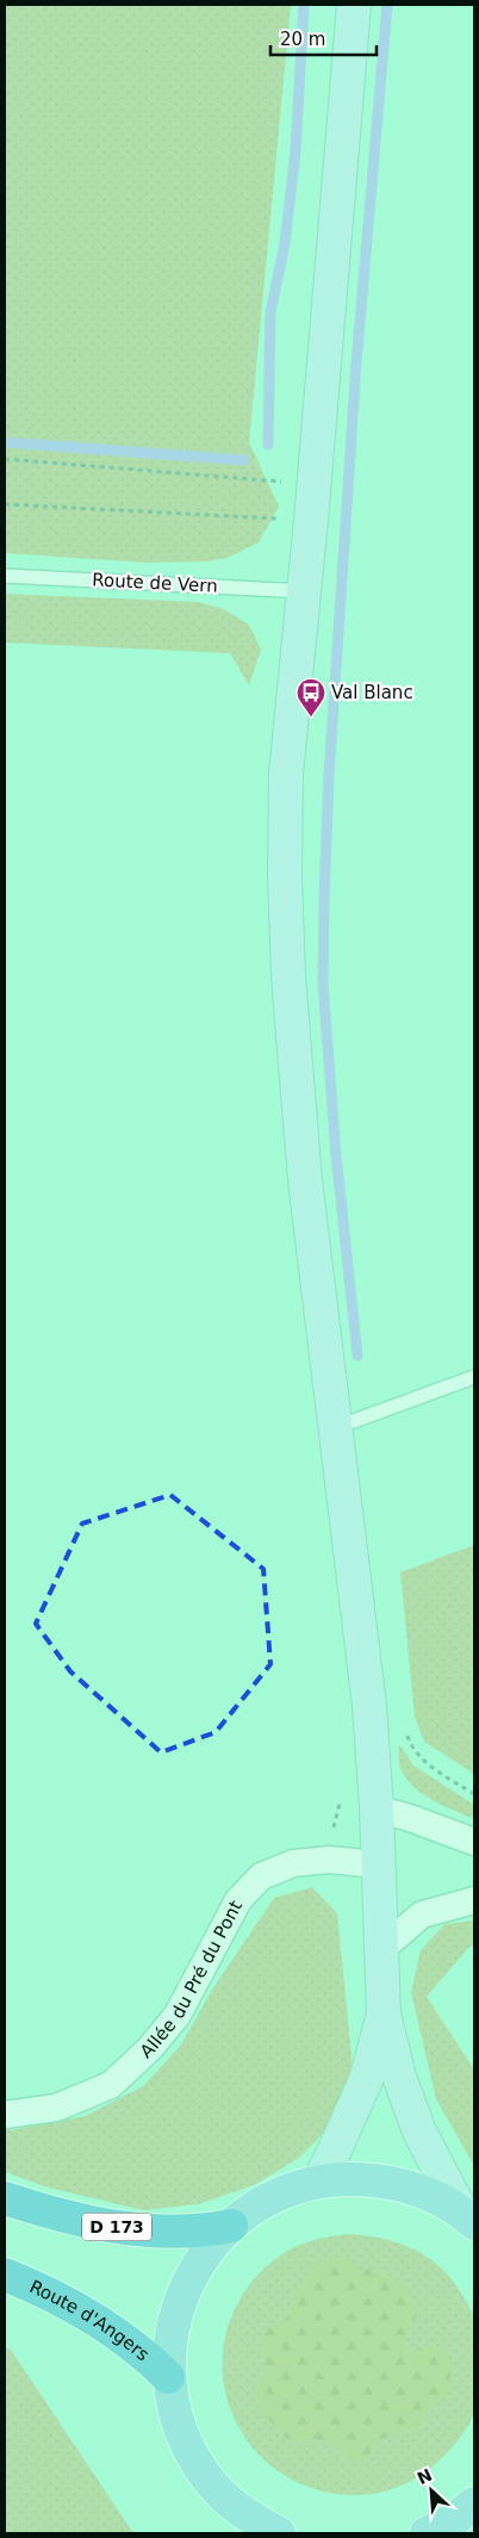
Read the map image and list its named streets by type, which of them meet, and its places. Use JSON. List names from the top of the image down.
{
  "streets": {
    "highway": ["D 173", "Route d'Angers"],
    "street": ["Allée du Pré du Pont"],
    "lane": ["Route de Vern"]
  },
  "places": {
    "bus stop": ["Val Blanc"]
  },
  "scale_bar": "20 m",
  "north": "top left"
}
